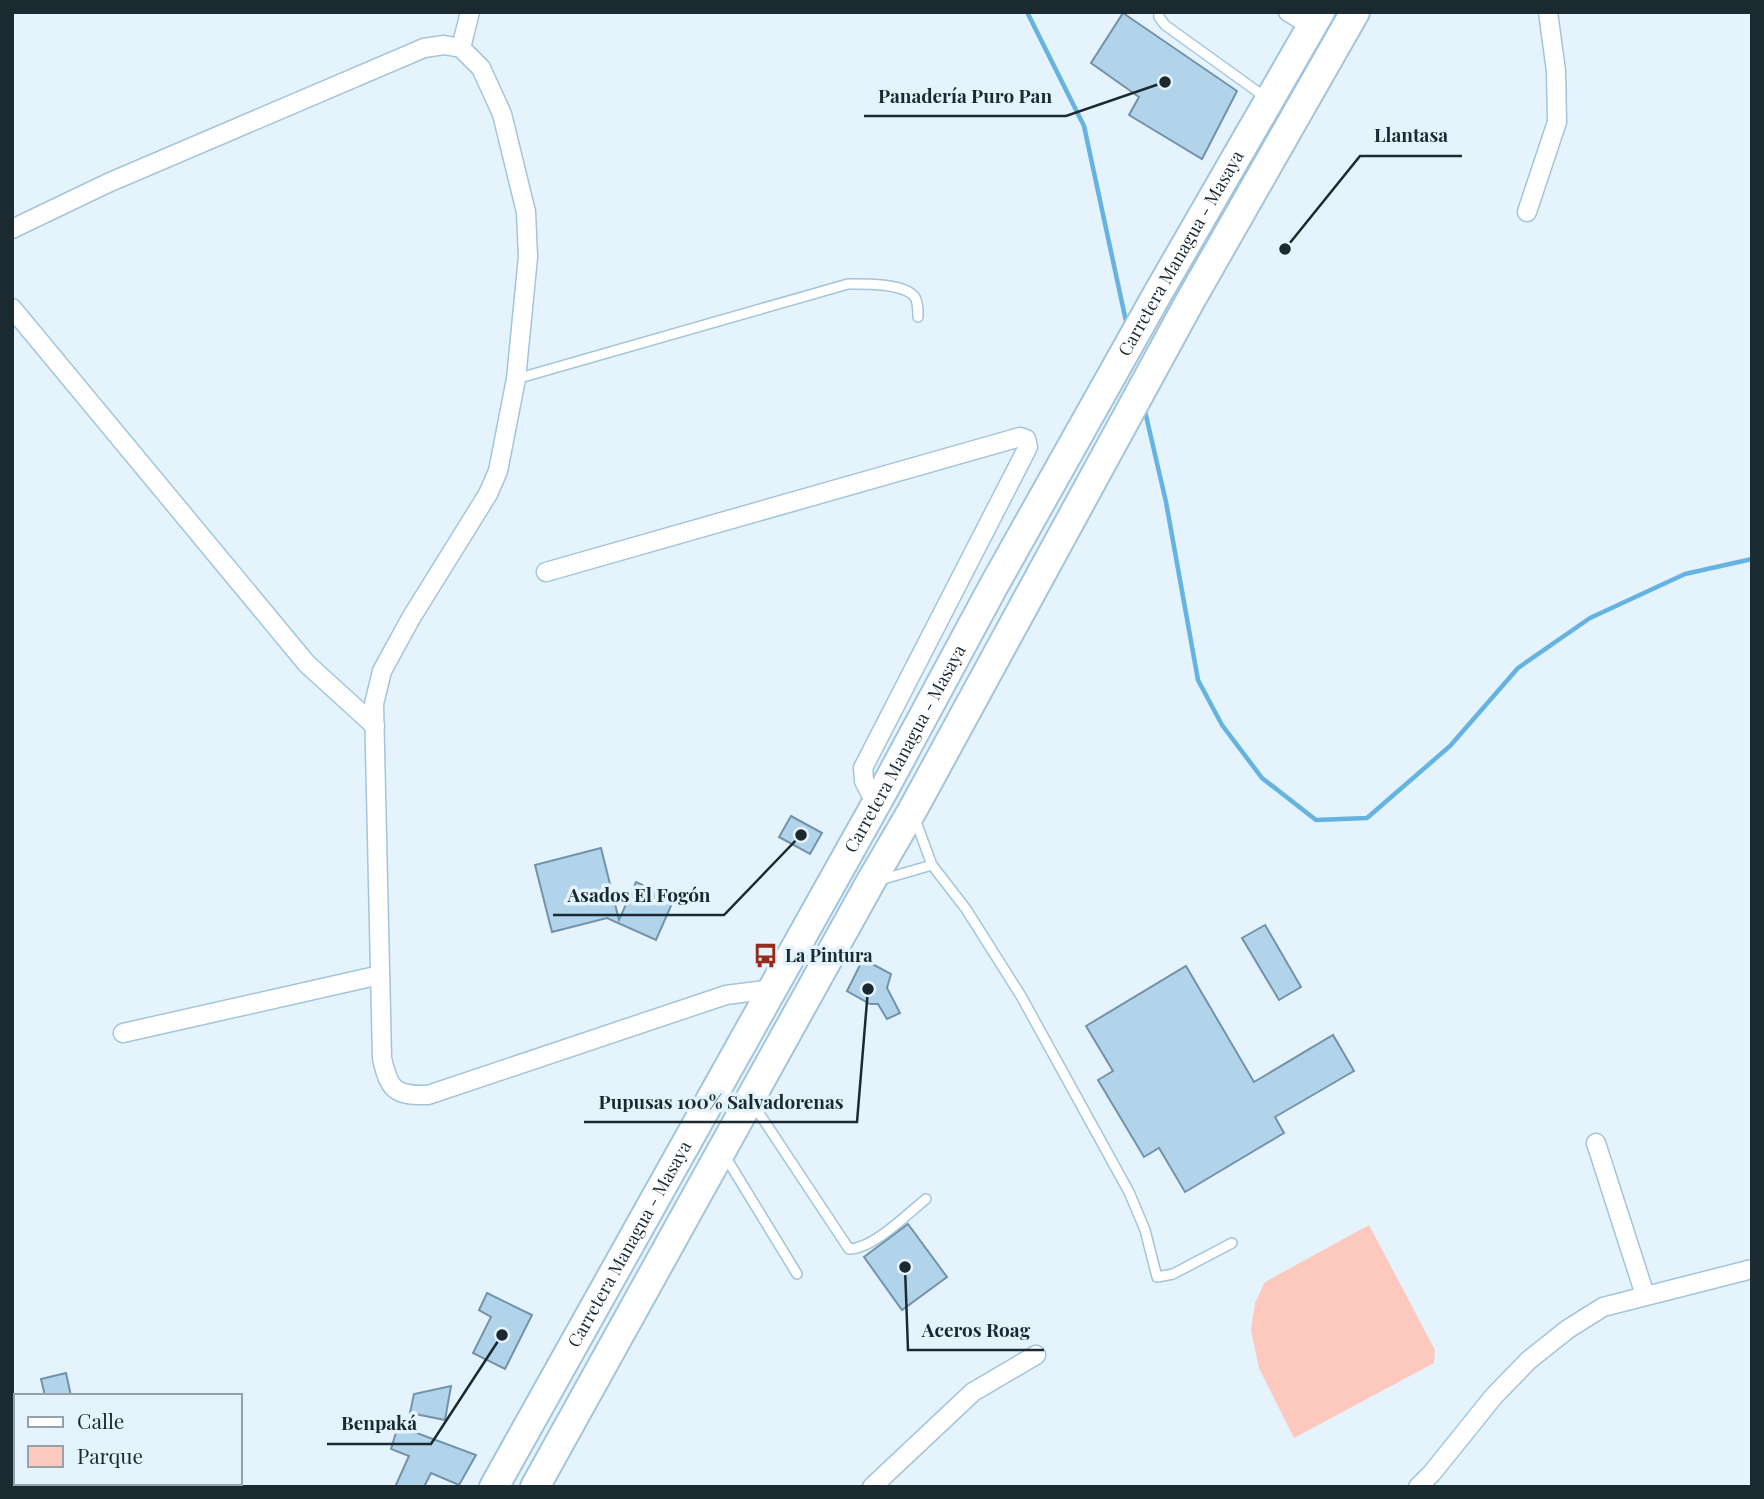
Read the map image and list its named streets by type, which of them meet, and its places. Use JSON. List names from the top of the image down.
{
  "streets": {
    "highway": ["Carretera Managua - Masaya"]
  },
  "places": {
    "other": [
      "Panadería Puro Pan",
      "Llantasa",
      "Asados El Fogón",
      "Pupusas 100% Salvadorenas",
      "Aceros Roag",
      "Benpaká"
    ],
    "bus stop": ["La Pintura"]
  },
  "legend": ["Calle", "Parque"]
}
